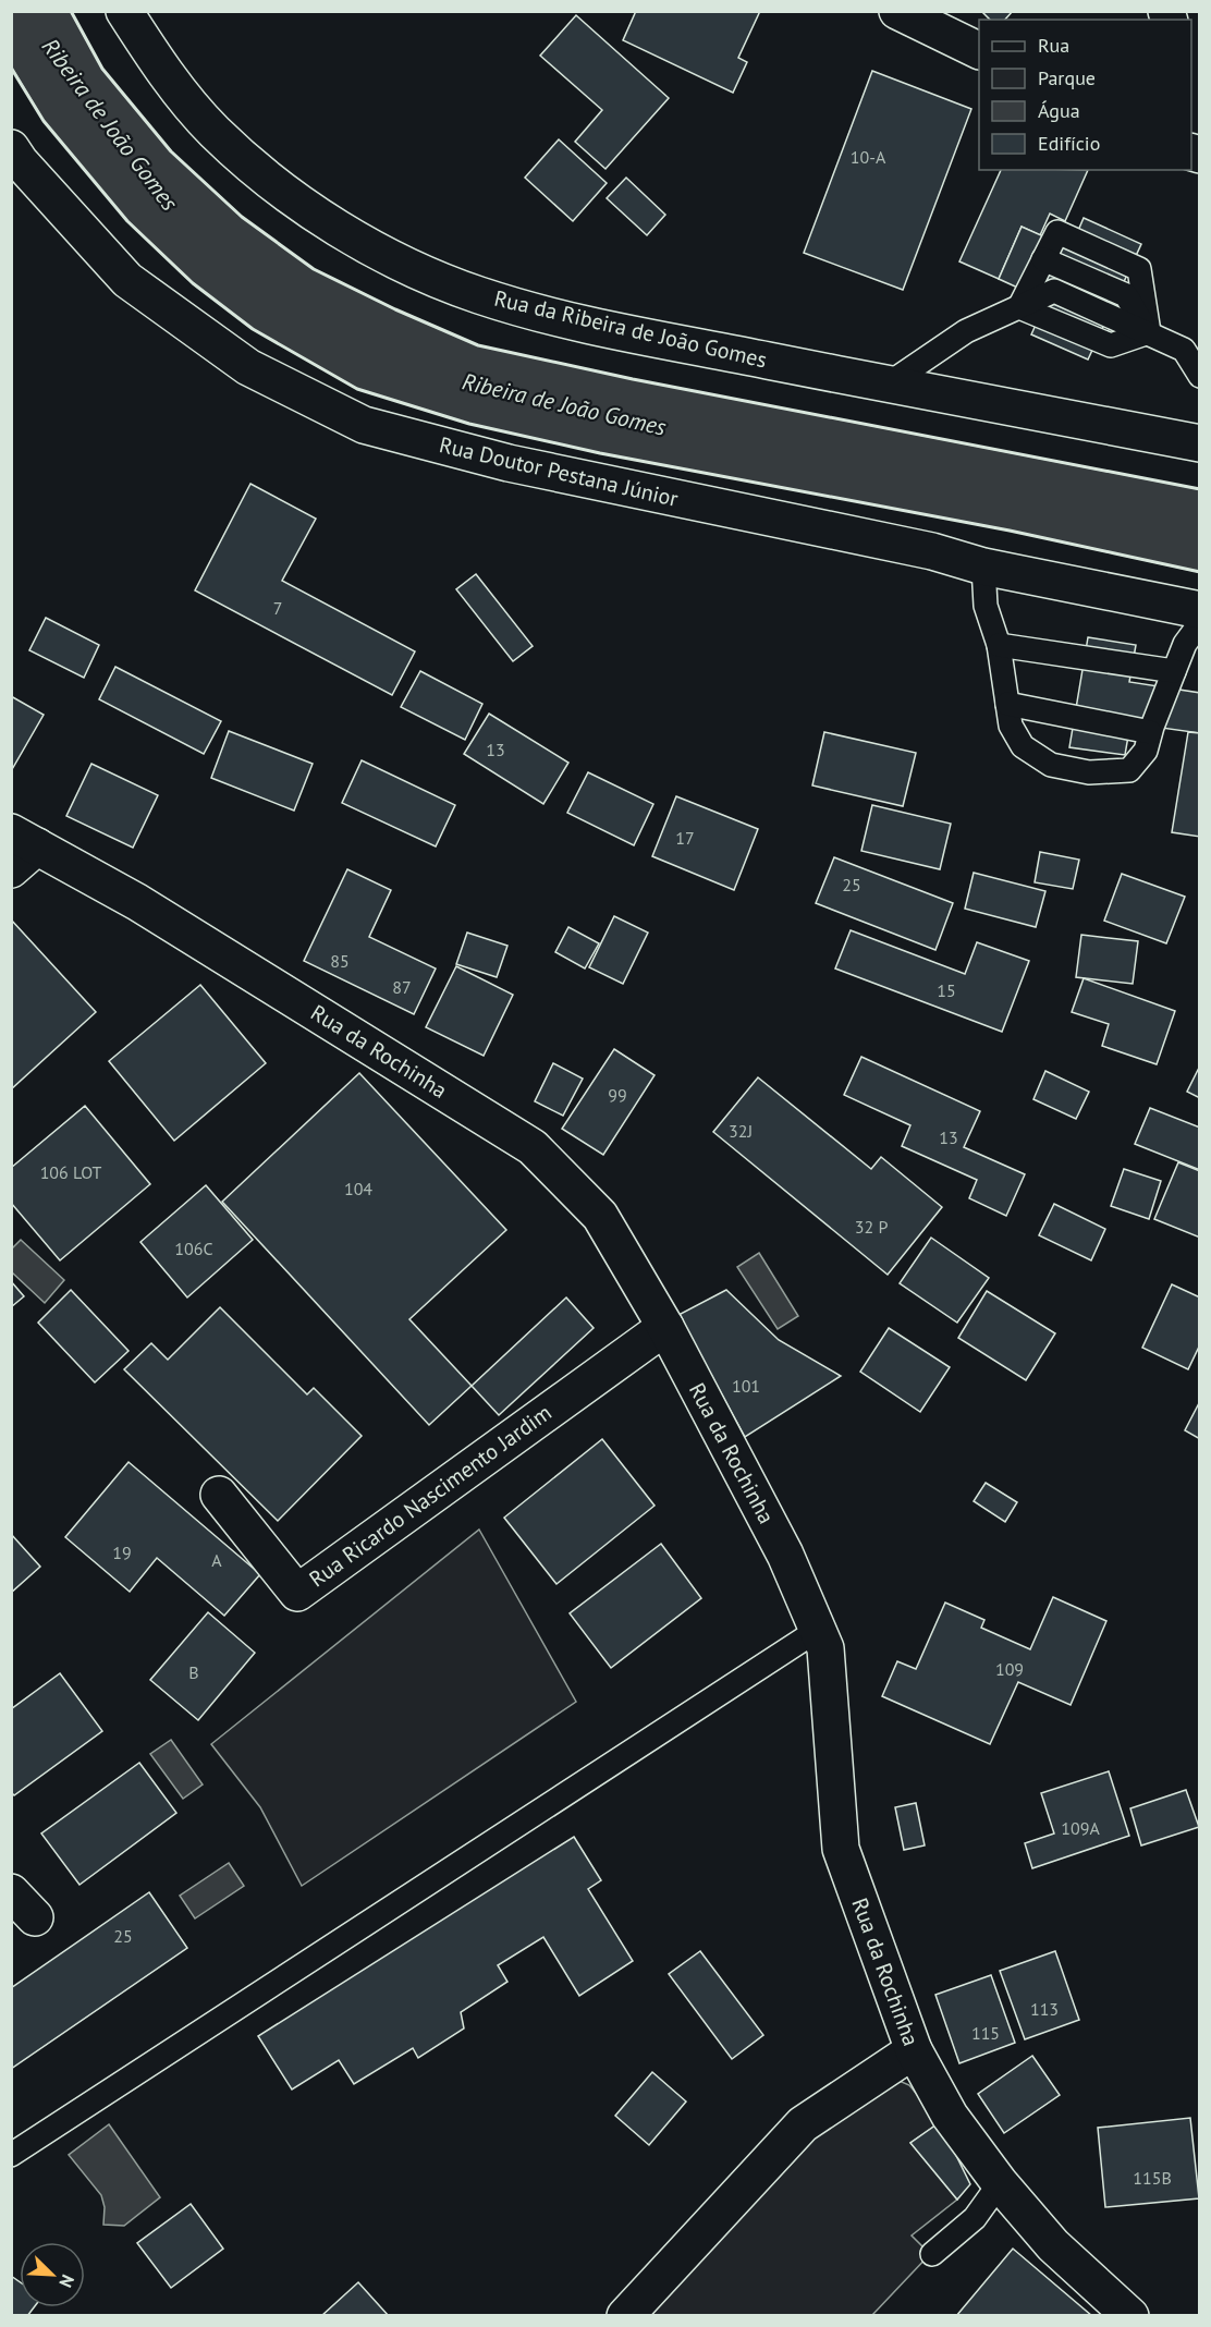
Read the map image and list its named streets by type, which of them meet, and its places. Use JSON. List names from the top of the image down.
{
  "streets": {
    "street": [
      "Rua da Ribeira de João Gomes",
      "Rua Doutor Pestana Júnior",
      "Rua da Rochinha",
      "Rua Ricardo Nascimento Jardim"
    ]
  },
  "crossings": [
    ["Rua da Rochinha", "Rua Ricardo Nascimento Jardim"]
  ],
  "water": ["Ribeira de João Gomes"],
  "house_numbers": [
    "10-A",
    "7",
    "13",
    "17",
    "25",
    "85",
    "87",
    "15",
    "99",
    "32J",
    "13",
    "106 LOT",
    "104",
    "32 P",
    "106C",
    "101",
    "19",
    "A",
    "109",
    "B",
    "109A",
    "25",
    "113",
    "115",
    "115B"
  ],
  "legend": [
    "Rua",
    "Parque",
    "Água",
    "Edifício"
  ],
  "north": "bottom right"
}
